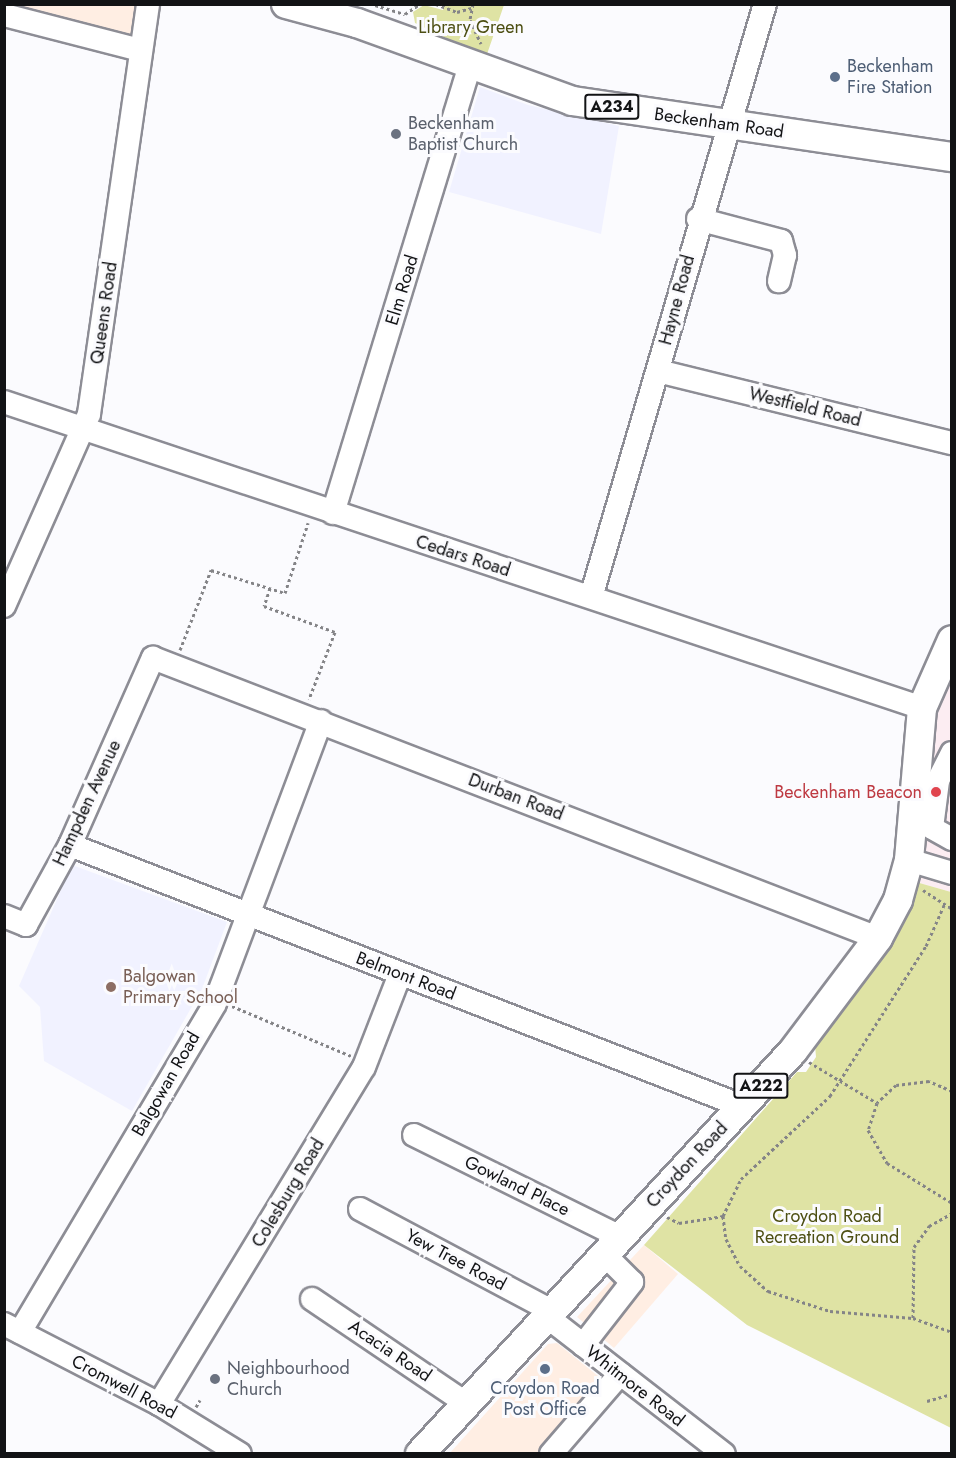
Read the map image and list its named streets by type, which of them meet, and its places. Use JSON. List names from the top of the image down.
{
  "streets": {
    "main road": [
      "A234",
      "Beckenham Road",
      "A222",
      "Croydon Road"
    ],
    "street": [
      "Elm Road",
      "Hayne Road",
      "Queens Road",
      "Westfield Road",
      "Cedars Road",
      "Durban Road",
      "Hampden Avenue",
      "Belmont Road",
      "Balgowan Road",
      "Gowland Place",
      "Colesburg Road",
      "Yew Tree Road",
      "Acacia Road",
      "Whitmore Road",
      "Cromwell Road"
    ]
  },
  "crossings": [
    ["Beckenham Road", "Elm Road"],
    ["Beckenham Road", "Hayne Road"],
    ["Elm Road", "Cedars Road"],
    ["Hayne Road", "Westfield Road"],
    ["Hayne Road", "Cedars Road"],
    ["Queens Road", "Cedars Road"],
    ["Cedars Road", "Croydon Road"],
    ["Durban Road", "Hampden Avenue"],
    ["Durban Road", "Balgowan Road"],
    ["Durban Road", "Croydon Road"],
    ["Hampden Avenue", "Belmont Road"],
    ["Belmont Road", "Balgowan Road"],
    ["Belmont Road", "Croydon Road"],
    ["Belmont Road", "Colesburg Road"],
    ["Balgowan Road", "Cromwell Road"],
    ["Croydon Road", "Gowland Place"],
    ["Croydon Road", "Yew Tree Road"],
    ["Croydon Road", "Acacia Road"],
    ["Croydon Road", "Whitmore Road"],
    ["Gowland Place", "Whitmore Road"],
    ["Colesburg Road", "Cromwell Road"],
    ["Yew Tree Road", "Whitmore Road"]
  ],
  "parks": ["Library Green", "Croydon Road Recreation Ground"],
  "places": [
    "Beckenham Fire Station",
    "Beckenham Baptist Church",
    "Beckenham Beacon",
    "Balgowan Primary School",
    "Croydon Road Post Office",
    "Neighbourhood Church"
  ]
}
